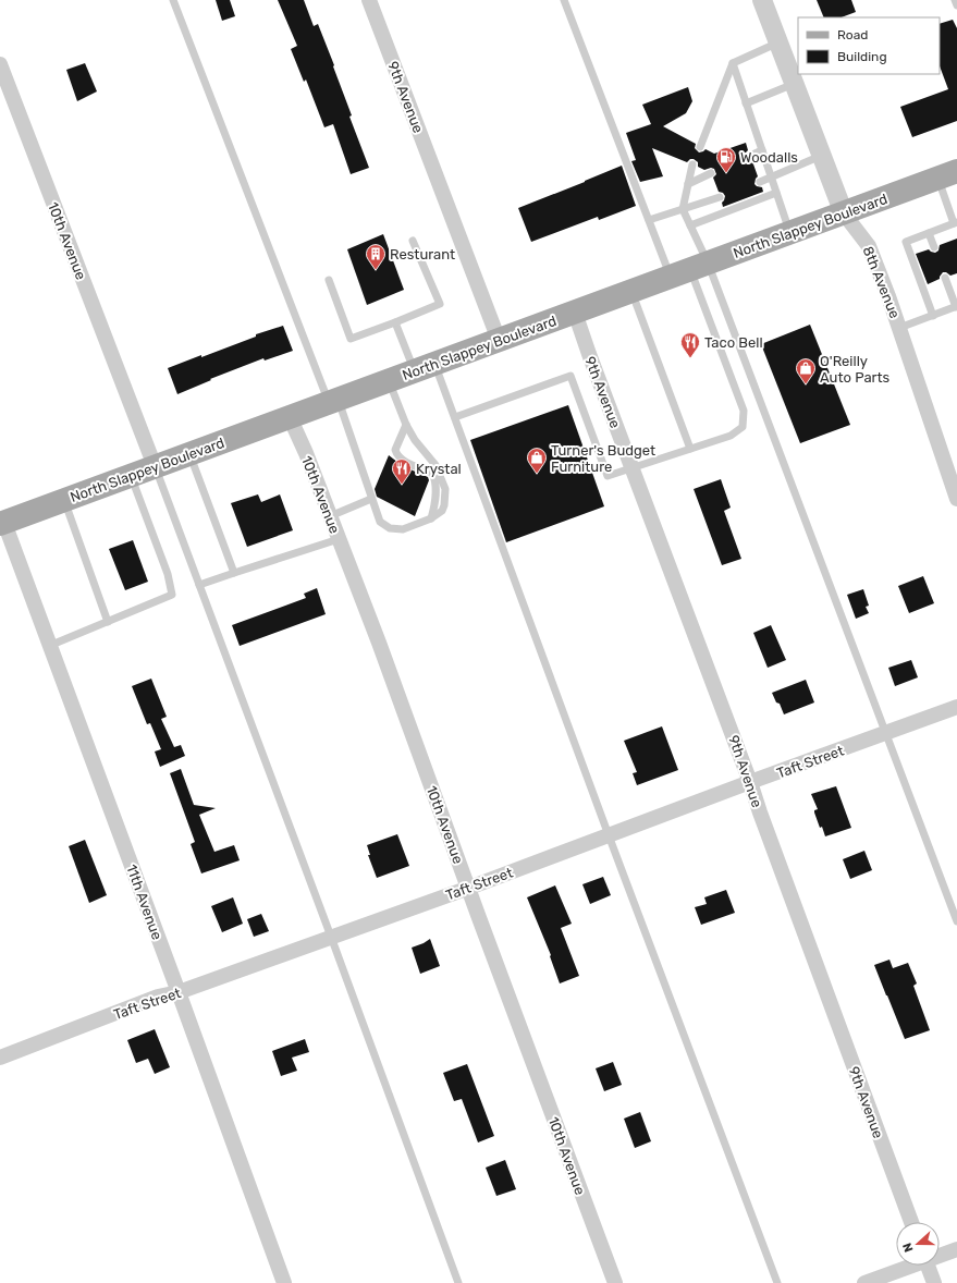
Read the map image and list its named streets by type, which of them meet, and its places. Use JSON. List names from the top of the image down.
{
  "streets": {
    "main road": ["North Slappey Boulevard"],
    "street": [
      "9th Avenue",
      "10th Avenue",
      "8th Avenue",
      "Taft Street",
      "11th Avenue"
    ]
  },
  "crossings": [
    ["9th Avenue", "North Slappey Boulevard"],
    ["9th Avenue", "Taft Street"],
    ["North Slappey Boulevard", "10th Avenue"],
    ["North Slappey Boulevard", "8th Avenue"],
    ["North Slappey Boulevard", "11th Avenue"],
    ["10th Avenue", "Taft Street"],
    ["Taft Street", "11th Avenue"]
  ],
  "places": {
    "fuel station": ["Woodalls"],
    "building": ["Resturant"],
    "restaurant": ["Taco Bell", "Krystal"],
    "shop": ["O'Reilly Auto Parts", "Turner's Budget Furniture"]
  },
  "legend": ["Road", "Building"],
  "north": "left"
}
